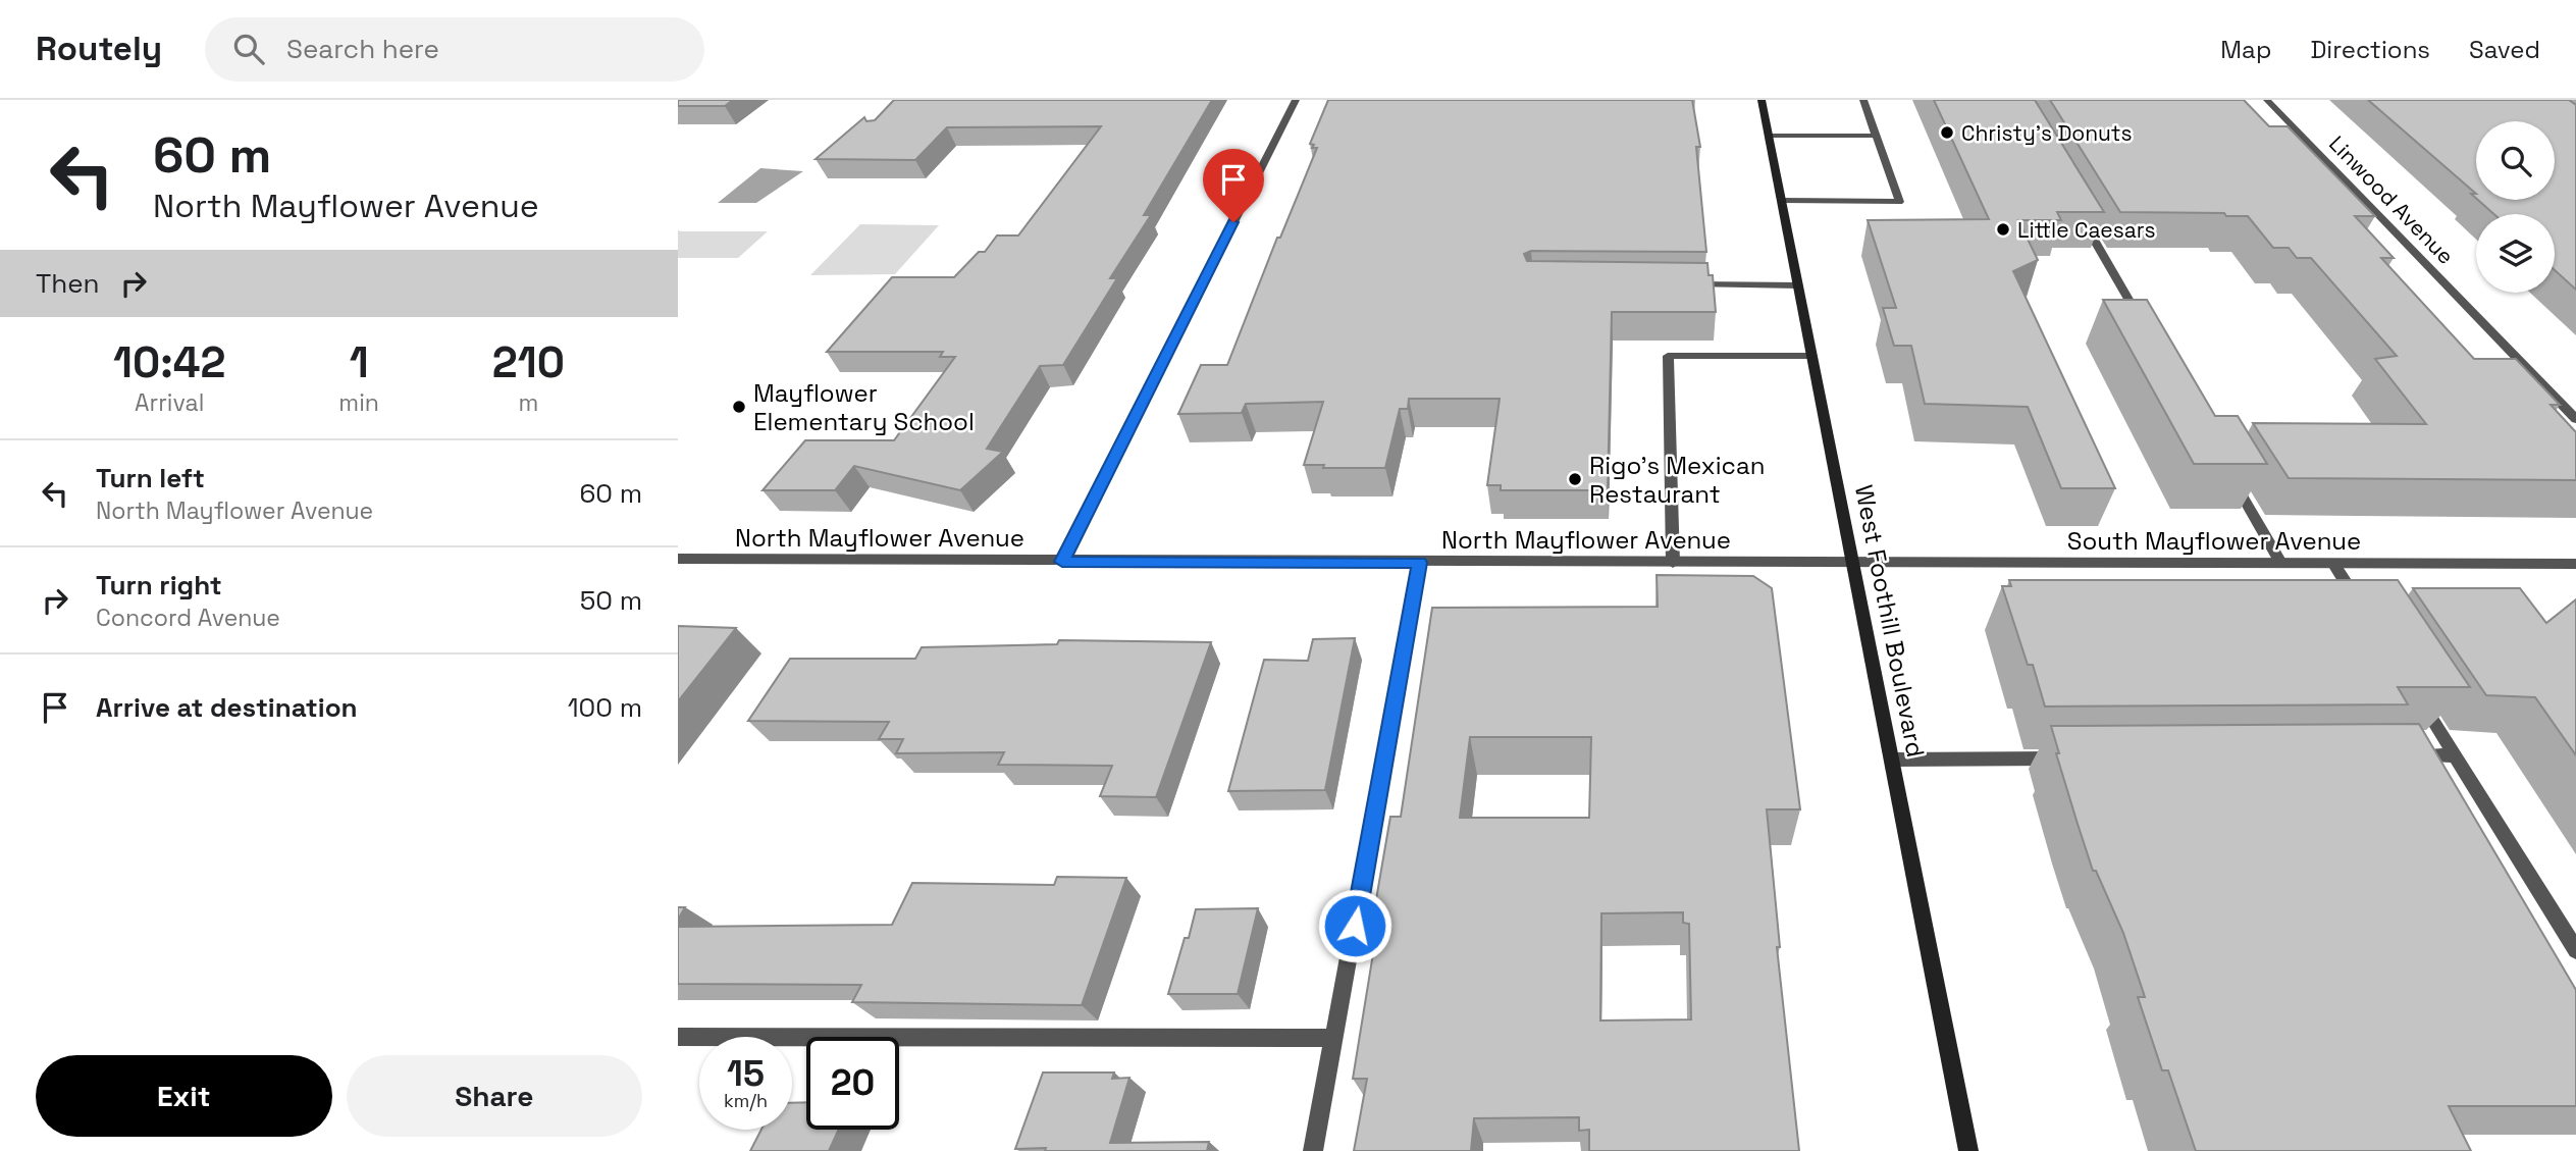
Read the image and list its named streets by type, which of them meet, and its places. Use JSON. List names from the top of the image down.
{
  "streets": {
    "main road": ["West Foothill Boulevard"],
    "street": ["Linwood Avenue", "North Mayflower Avenue", "South Mayflower Avenue"]
  },
  "crossings": [
    ["North Mayflower Avenue", "South Mayflower Avenue"],
    ["North Mayflower Avenue", "West Foothill Boulevard"],
    ["South Mayflower Avenue", "West Foothill Boulevard"]
  ],
  "places": [
    "Christy's Donuts",
    "Little Caesars",
    "Mayflower Elementary School",
    "Rigo's Mexican Restaurant"
  ],
  "page": {
    "header": "Routely",
    "search": "Search here",
    "nav": ["Map", "Directions", "Saved"],
    "turn": ["60 m", "North Mayflower Avenue"],
    "then": "Then",
    "eta": [
      "10:42",
      "Arrival",
      "1",
      "min",
      "210",
      "m"
    ],
    "list": [
      {
        "name": "Turn left",
        "note": "North Mayflower Avenue",
        "value": "60 m"
      },
      {
        "name": "Turn right",
        "note": "Concord Avenue",
        "value": "50 m"
      },
      {
        "name": "Arrive at destination",
        "value": "100 m"
      }
    ],
    "speed": "15 km/h",
    "limit": "20",
    "buttons": ["Exit", "Share"]
  }
}
